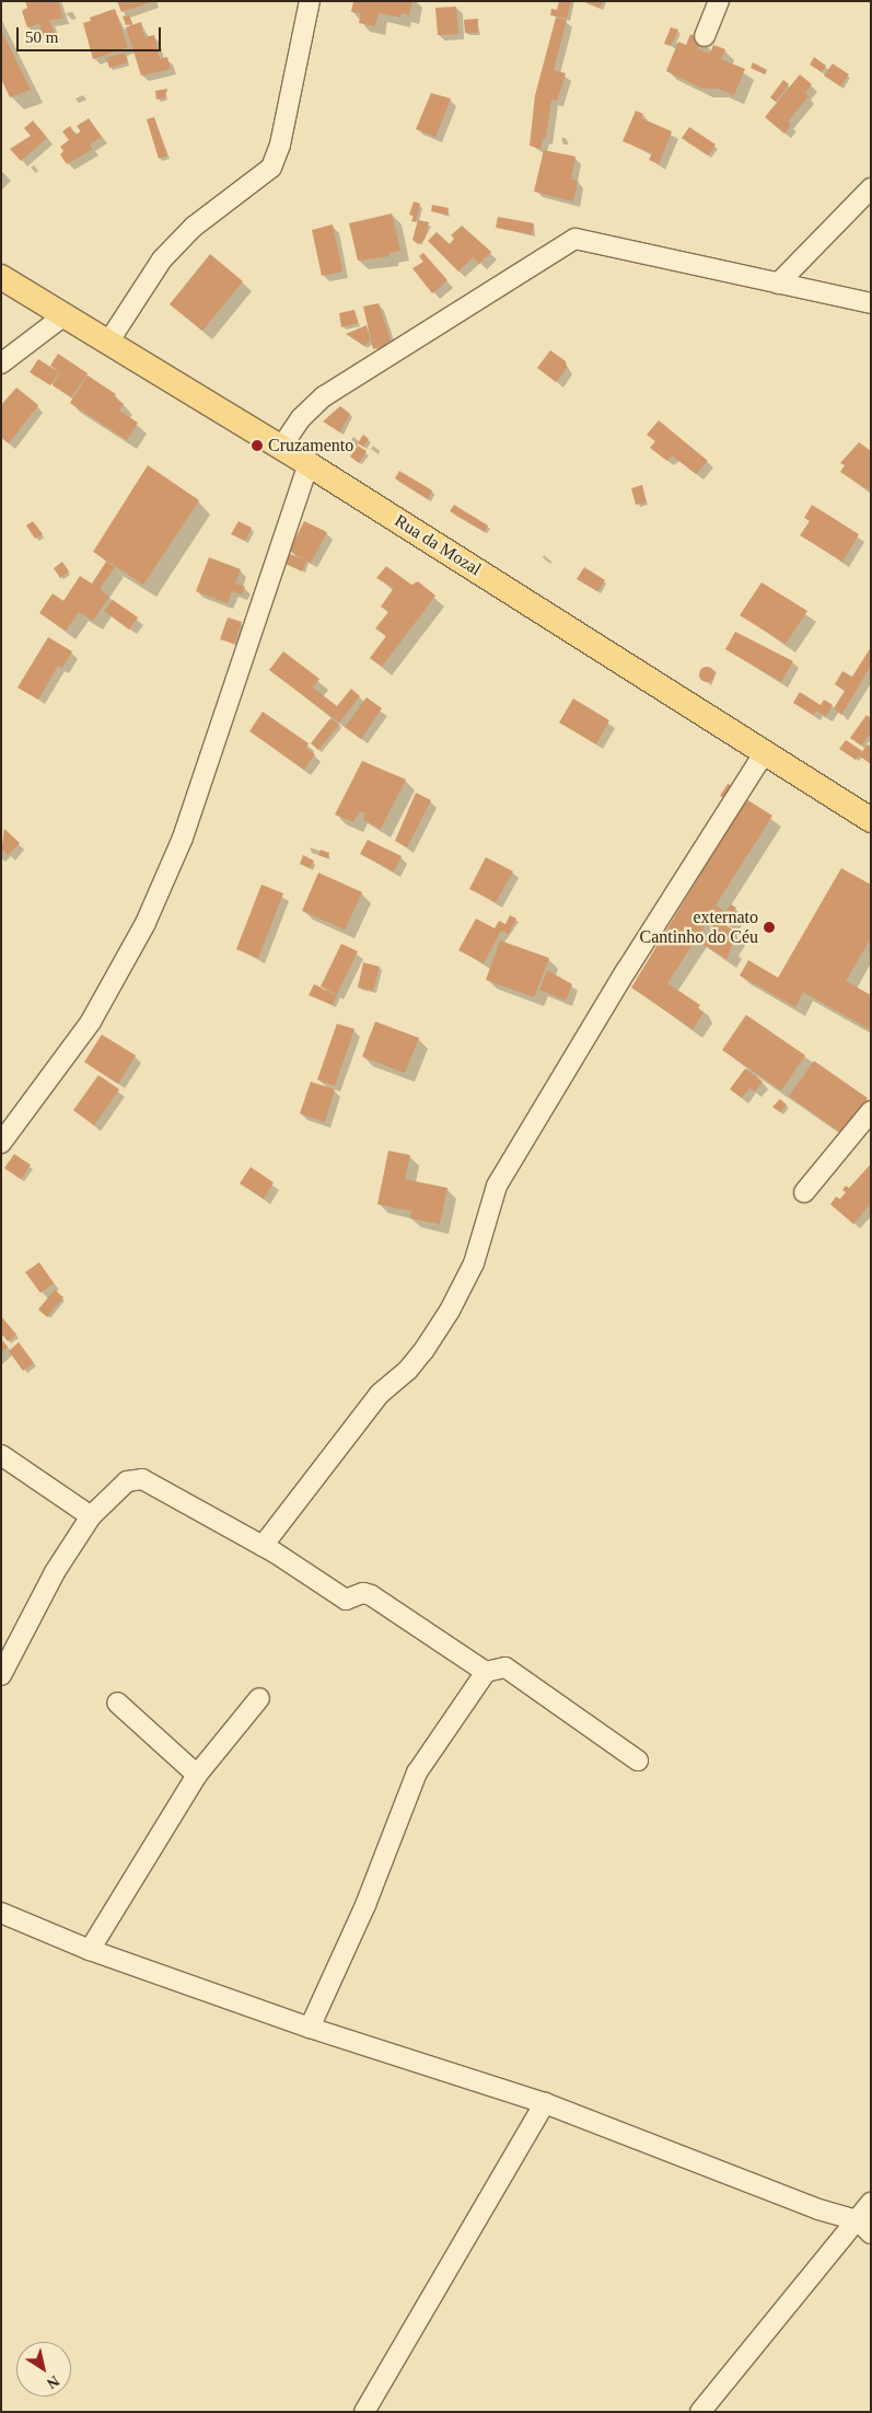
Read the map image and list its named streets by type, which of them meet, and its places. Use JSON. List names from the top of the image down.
{
  "streets": {
    "main road": ["Rua da Mozal"]
  },
  "places": ["Cruzamento", "externato Cantinho do Céu"],
  "scale_bar": "50 m",
  "north": "bottom right"
}
